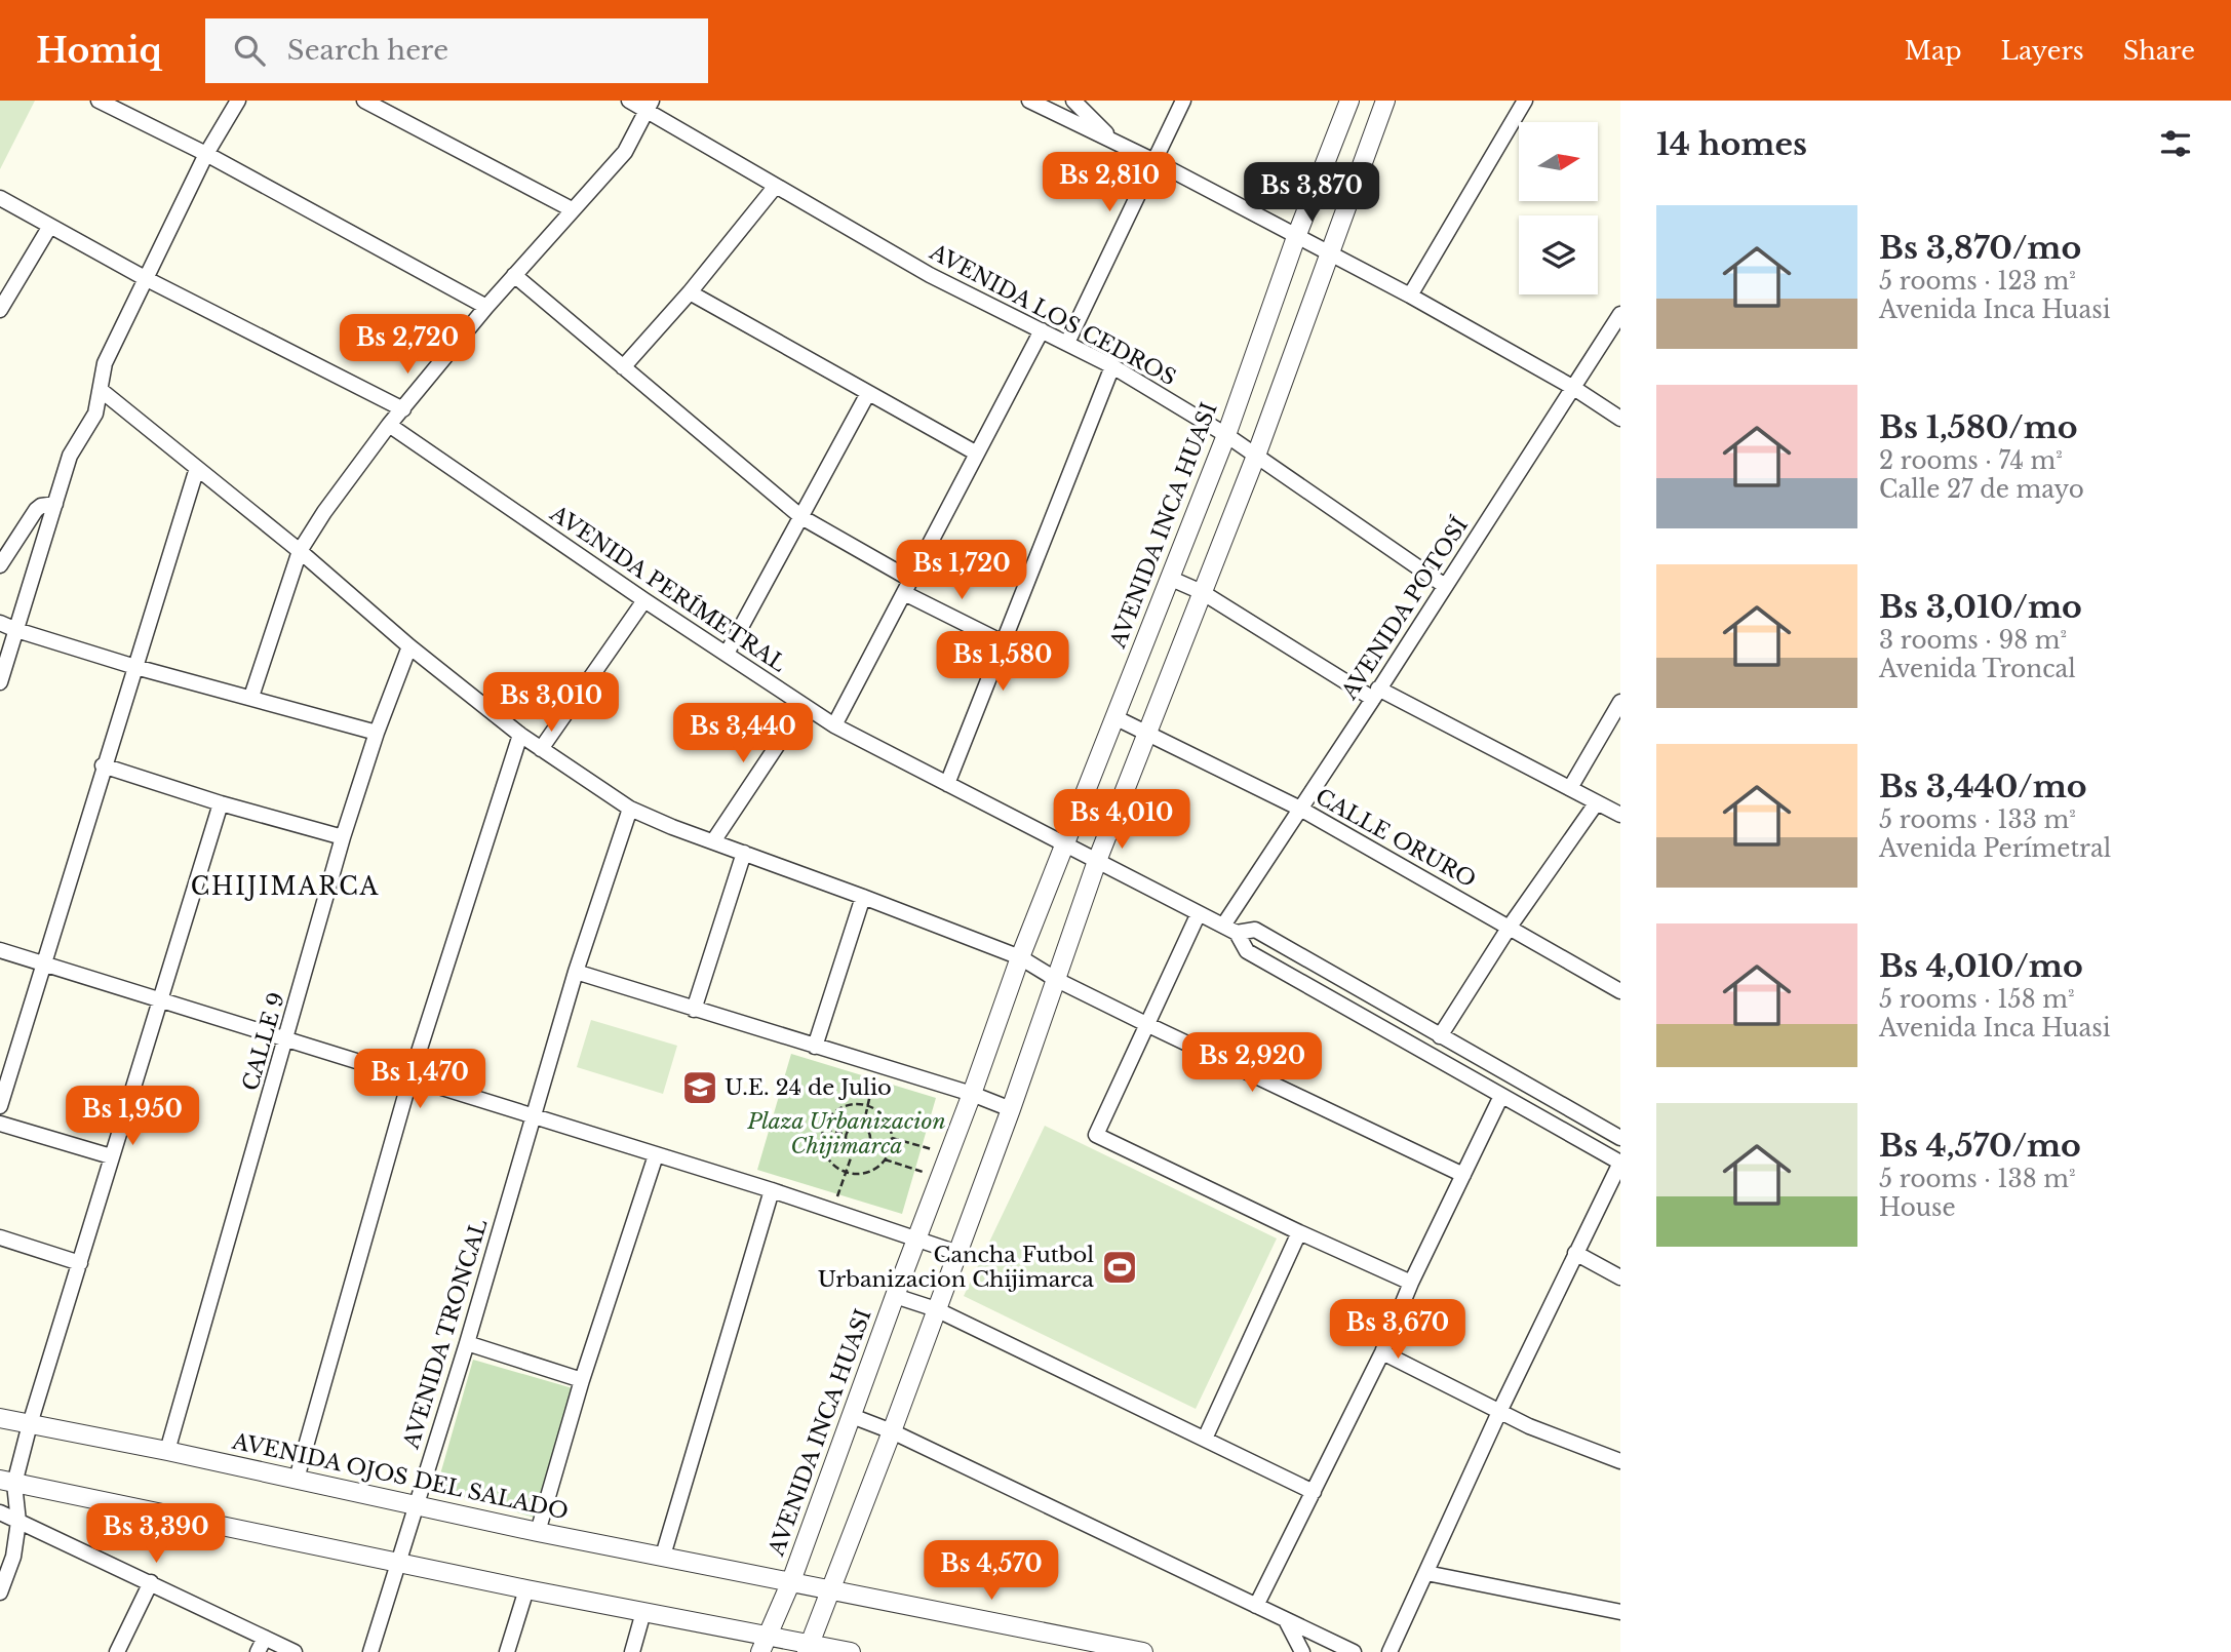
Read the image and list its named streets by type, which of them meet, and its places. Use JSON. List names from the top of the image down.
{
  "streets": {
    "street": [
      "AVENIDA LOS CEDROS",
      "AVENIDA INCA HUASI",
      "AVENIDA PERÍMETRAL",
      "AVENIDA POTOSÍ",
      "CALLE ORURO",
      "CALLE 9",
      "AVENIDA TRONCAL",
      "AVENIDA OJOS DEL SALADO"
    ]
  },
  "crossings": [
    ["AVENIDA LOS CEDROS", "AVENIDA INCA HUASI"],
    ["AVENIDA LOS CEDROS", "AVENIDA POTOSÍ"],
    ["AVENIDA INCA HUASI", "AVENIDA PERÍMETRAL"],
    ["AVENIDA INCA HUASI", "CALLE ORURO"],
    ["AVENIDA INCA HUASI", "AVENIDA OJOS DEL SALADO"],
    ["AVENIDA PERÍMETRAL", "AVENIDA POTOSÍ"],
    ["AVENIDA POTOSÍ", "CALLE ORURO"],
    ["CALLE 9", "AVENIDA OJOS DEL SALADO"],
    ["AVENIDA TRONCAL", "AVENIDA OJOS DEL SALADO"]
  ],
  "districts": ["CHIJIMARCA"],
  "parks": ["Plaza Urbanizacion Chijimarca"],
  "places": {
    "school or university": ["U.E. 24 de Julio"],
    "sports": ["Cancha Futbol Urbanizacion Chijimarca"]
  },
  "north": "right",
  "page": {
    "header": "Homiq",
    "search": "Search here",
    "nav": ["Map", "Layers", "Share"],
    "heading": "14 homes",
    "price": [
      "Bs 2,810",
      "Bs 3,870",
      "Bs 2,720",
      "Bs 1,720",
      "Bs 1,580",
      "Bs 3,010",
      "Bs 3,440",
      "Bs 4,010",
      "Bs 2,920",
      "Bs 1,470",
      "Bs 1,950",
      "Bs 3,670",
      "Bs 3,390",
      "Bs 4,570"
    ],
    "list": [
      {
        "name": "Bs 3,870/mo",
        "note": "5 rooms · 123 m² · Avenida Inca Huasi"
      },
      {
        "name": "Bs 1,580/mo",
        "note": "2 rooms · 74 m² · Calle 27 de mayo"
      },
      {
        "name": "Bs 3,010/mo",
        "note": "3 rooms · 98 m² · Avenida Troncal"
      },
      {
        "name": "Bs 3,440/mo",
        "note": "5 rooms · 133 m² · Avenida Perímetral"
      },
      {
        "name": "Bs 4,010/mo",
        "note": "5 rooms · 158 m² · Avenida Inca Huasi"
      },
      {
        "name": "Bs 4,570/mo",
        "note": "5 rooms · 138 m² · House"
      }
    ]
  }
}
